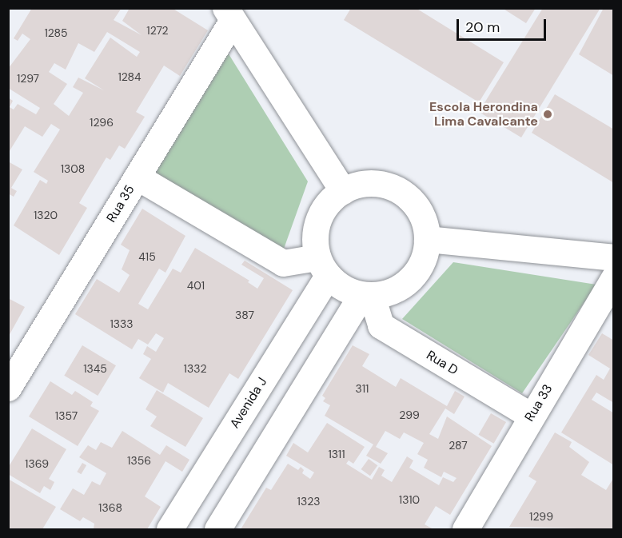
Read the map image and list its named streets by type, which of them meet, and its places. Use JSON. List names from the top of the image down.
{
  "streets": {
    "street": [
      "Rua 35",
      "Rua D",
      "Avenida J",
      "Rua 33"
    ]
  },
  "crossings": [
    ["Rua D", "Avenida J"],
    ["Rua D", "Rua 33"]
  ],
  "places": ["Escola Herondina Lima Cavalcante"],
  "house_numbers": [
    "1272",
    "1285",
    "1284",
    "1297",
    "1296",
    "1308",
    "1320",
    "415",
    "401",
    "387",
    "1333",
    "1345",
    "1332",
    "311",
    "299",
    "1357",
    "287",
    "1311",
    "1356",
    "1369",
    "1310",
    "1323",
    "1368",
    "1299"
  ],
  "scale_bar": "20 m"
}
